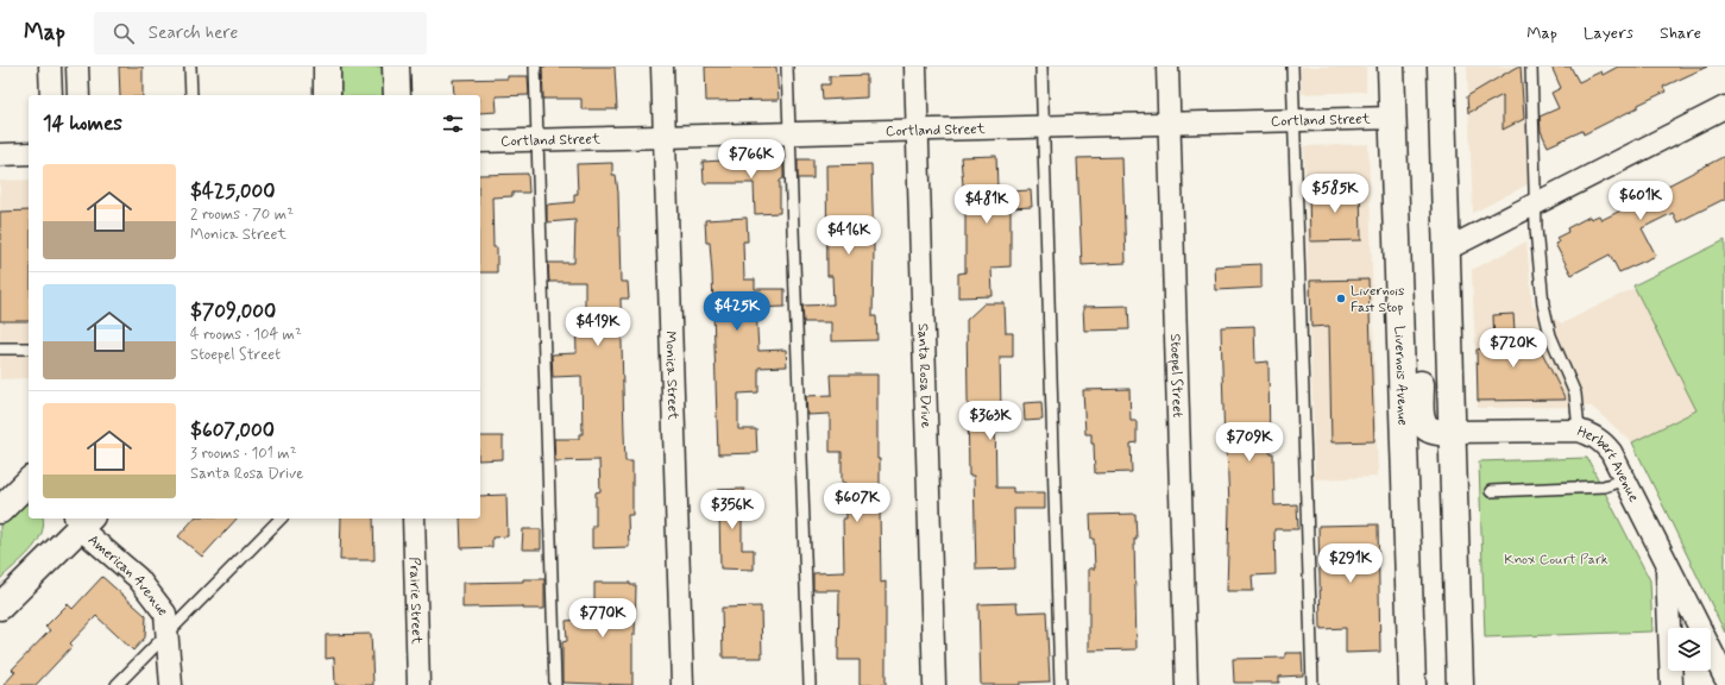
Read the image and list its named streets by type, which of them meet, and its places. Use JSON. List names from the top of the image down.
{
  "streets": {
    "main road": ["Livernois Avenue"],
    "street": [
      "Cortland Street",
      "Monica Street",
      "Santa Rosa Drive",
      "Stoepel Street",
      "Herbert Avenue",
      "American Avenue",
      "Prairie Street"
    ]
  },
  "crossings": [
    ["Cortland Street", "Monica Street"],
    ["Cortland Street", "Santa Rosa Drive"],
    ["Cortland Street", "Stoepel Street"],
    ["Cortland Street", "Livernois Avenue"]
  ],
  "parks": ["Knox Court Park"],
  "places": ["Livernois Fast Stop"],
  "page": {
    "header": "Map",
    "search": "Search here",
    "nav": ["Map", "Layers", "Share"],
    "heading": "14 homes",
    "price": [
      "$766K",
      "$585K",
      "$601K",
      "$481K",
      "$416K",
      "$425K",
      "$419K",
      "$720K",
      "$363K",
      "$709K",
      "$607K",
      "$356K",
      "$291K",
      "$770K"
    ],
    "list": [
      {
        "name": "$425,000",
        "note": "2 rooms · 70 m² · Monica Street"
      },
      {
        "name": "$709,000",
        "note": "4 rooms · 104 m² · Stoepel Street"
      },
      {
        "name": "$607,000",
        "note": "3 rooms · 101 m² · Santa Rosa Drive"
      }
    ]
  }
}
